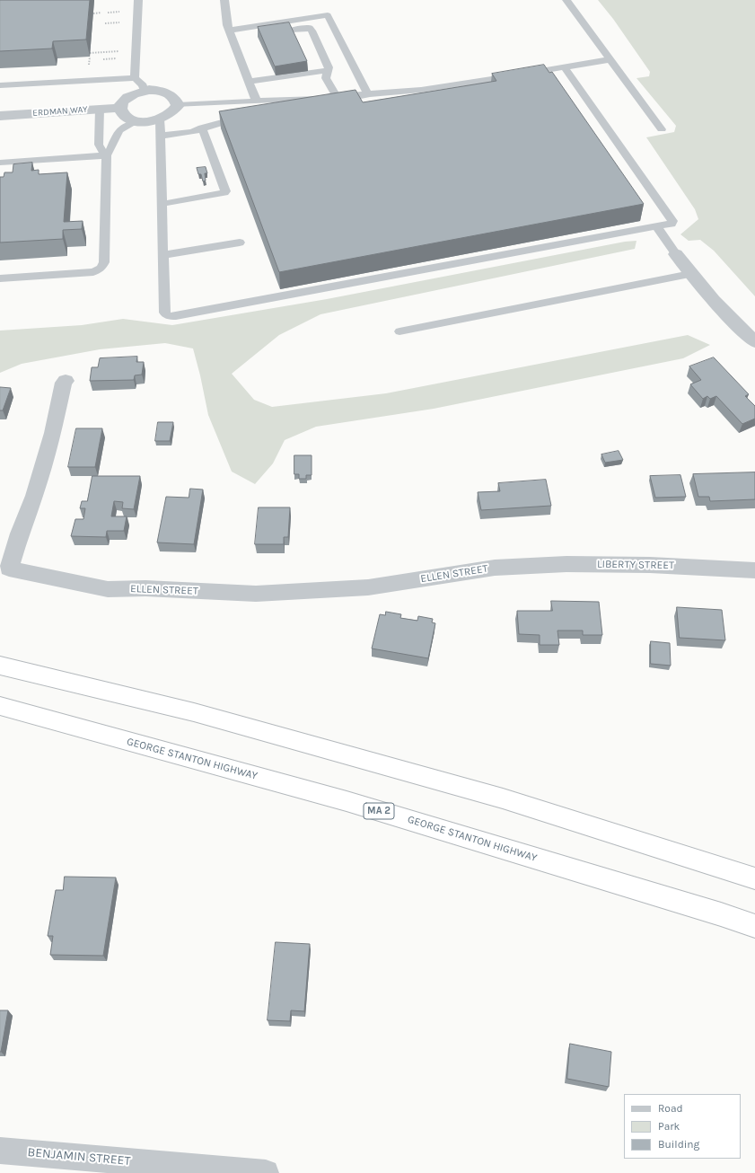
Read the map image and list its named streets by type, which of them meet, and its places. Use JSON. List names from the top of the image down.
{
  "streets": {
    "highway": ["GEORGE STANTON HIGHWAY", "MA 2"],
    "street": [
      "ERDMAN WAY",
      "LIBERTY STREET",
      "ELLEN STREET",
      "BENJAMIN STREET"
    ]
  },
  "crossings": [
    ["LIBERTY STREET", "ELLEN STREET"]
  ],
  "legend": ["Road", "Park", "Building"]
}
